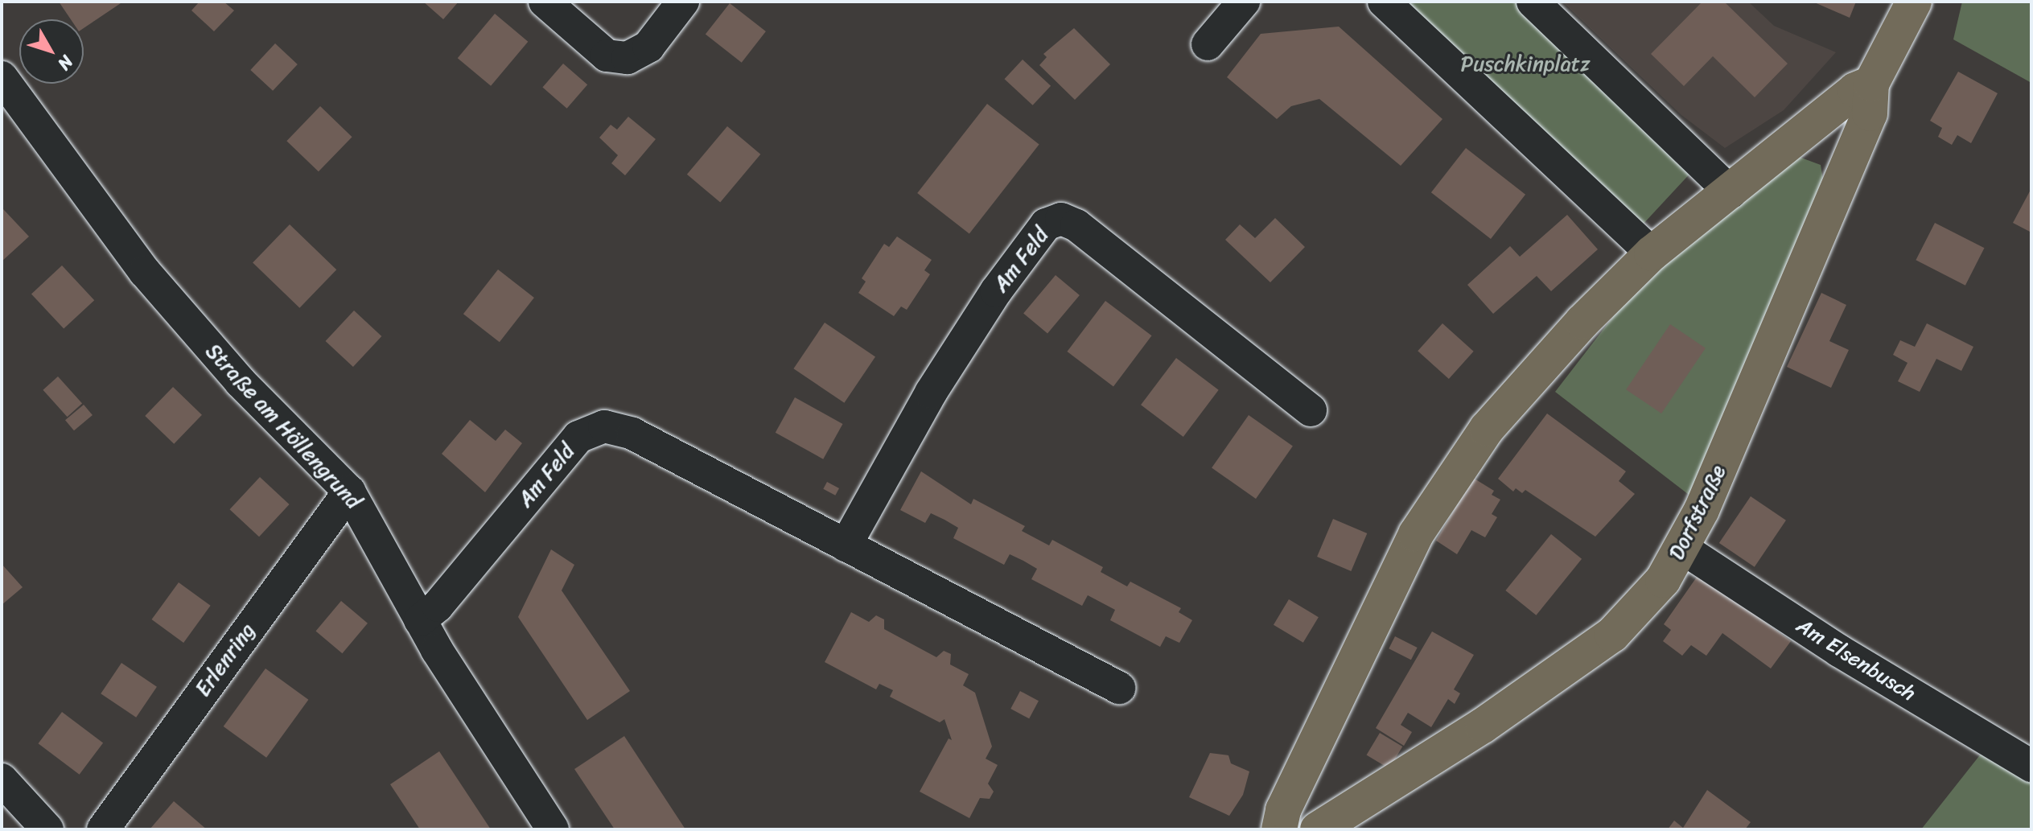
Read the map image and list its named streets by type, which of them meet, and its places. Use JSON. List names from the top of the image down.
{
  "streets": {
    "main road": ["Dorfstraße"],
    "street": [
      "Am Feld",
      "Straße am Höllengrund",
      "Erlenring",
      "Am Elsenbusch"
    ]
  },
  "crossings": [
    ["Am Feld", "Straße am Höllengrund"],
    ["Straße am Höllengrund", "Erlenring"],
    ["Dorfstraße", "Am Elsenbusch"]
  ],
  "parks": ["Puschkinplatz"],
  "north": "bottom right"
}
